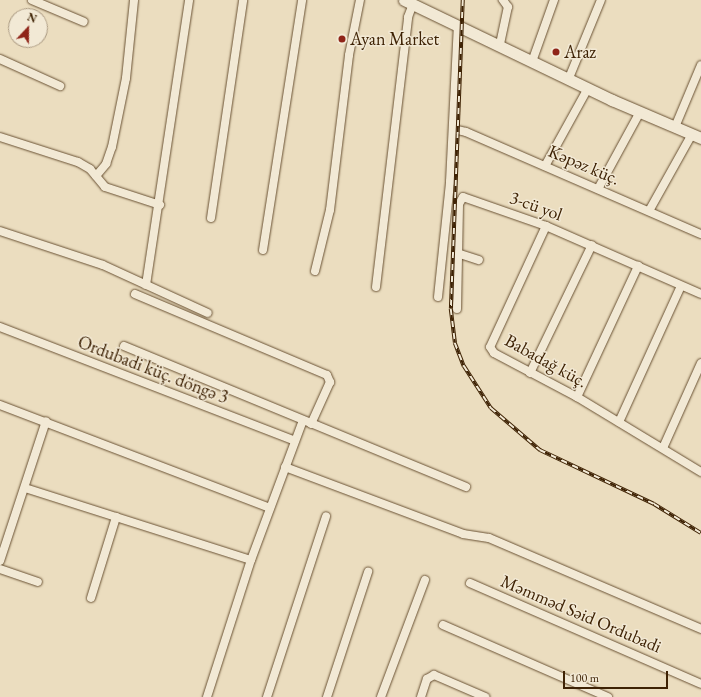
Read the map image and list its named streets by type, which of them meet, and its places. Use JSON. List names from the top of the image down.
{
  "streets": {
    "street": [
      "Kəpəz küç.",
      "3-cü yol",
      "Babadağ küç.",
      "Ordubadi küç. döngə 3",
      "Məmməd Səid Ordubadi"
    ]
  },
  "crossings": [
    ["3-cü yol", "Babadağ küç."]
  ],
  "places": ["Ayan Market", "Araz"],
  "scale_bar": "100 m",
  "north": "top"
}
